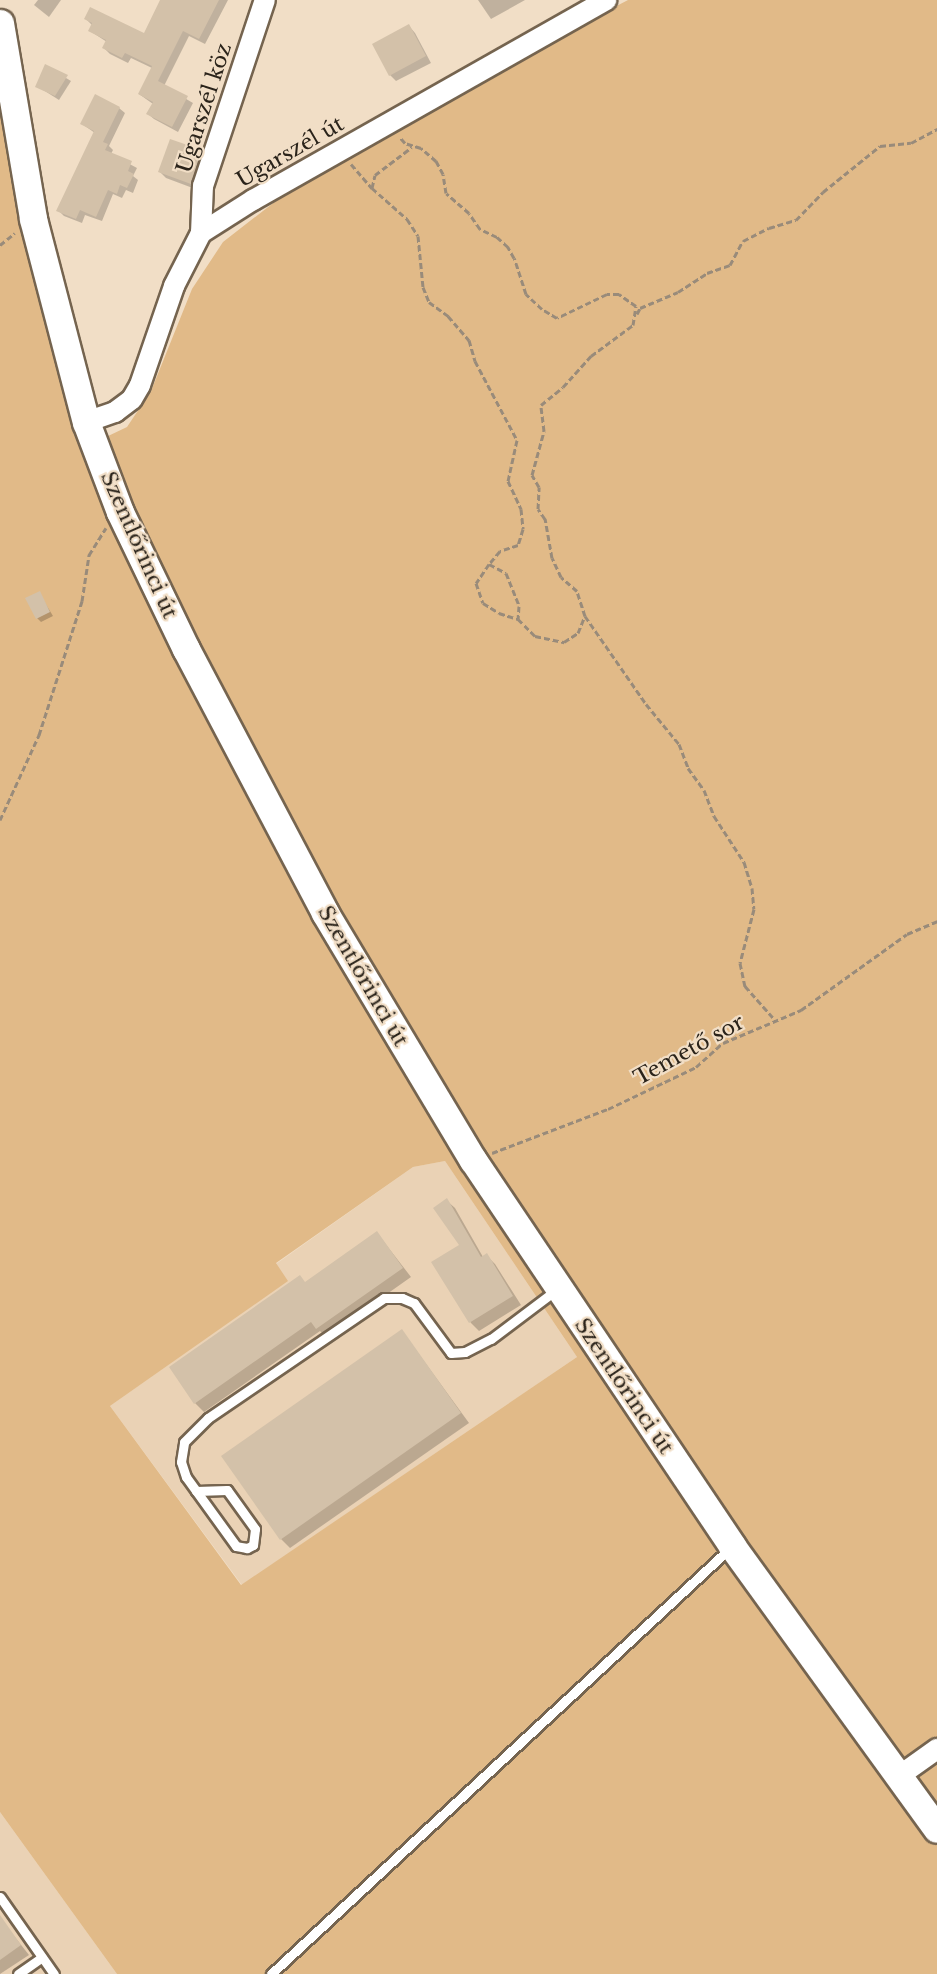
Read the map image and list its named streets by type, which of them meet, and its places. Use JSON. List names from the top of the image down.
{
  "streets": {
    "main road": ["Szentlőrinci út"],
    "street": ["Ugarszél köz", "Ugarszél út"],
    "path": ["Temető sor"]
  },
  "crossings": [
    ["Ugarszél köz", "Ugarszél út"],
    ["Szentlőrinci út", "Temető sor"]
  ]
}
